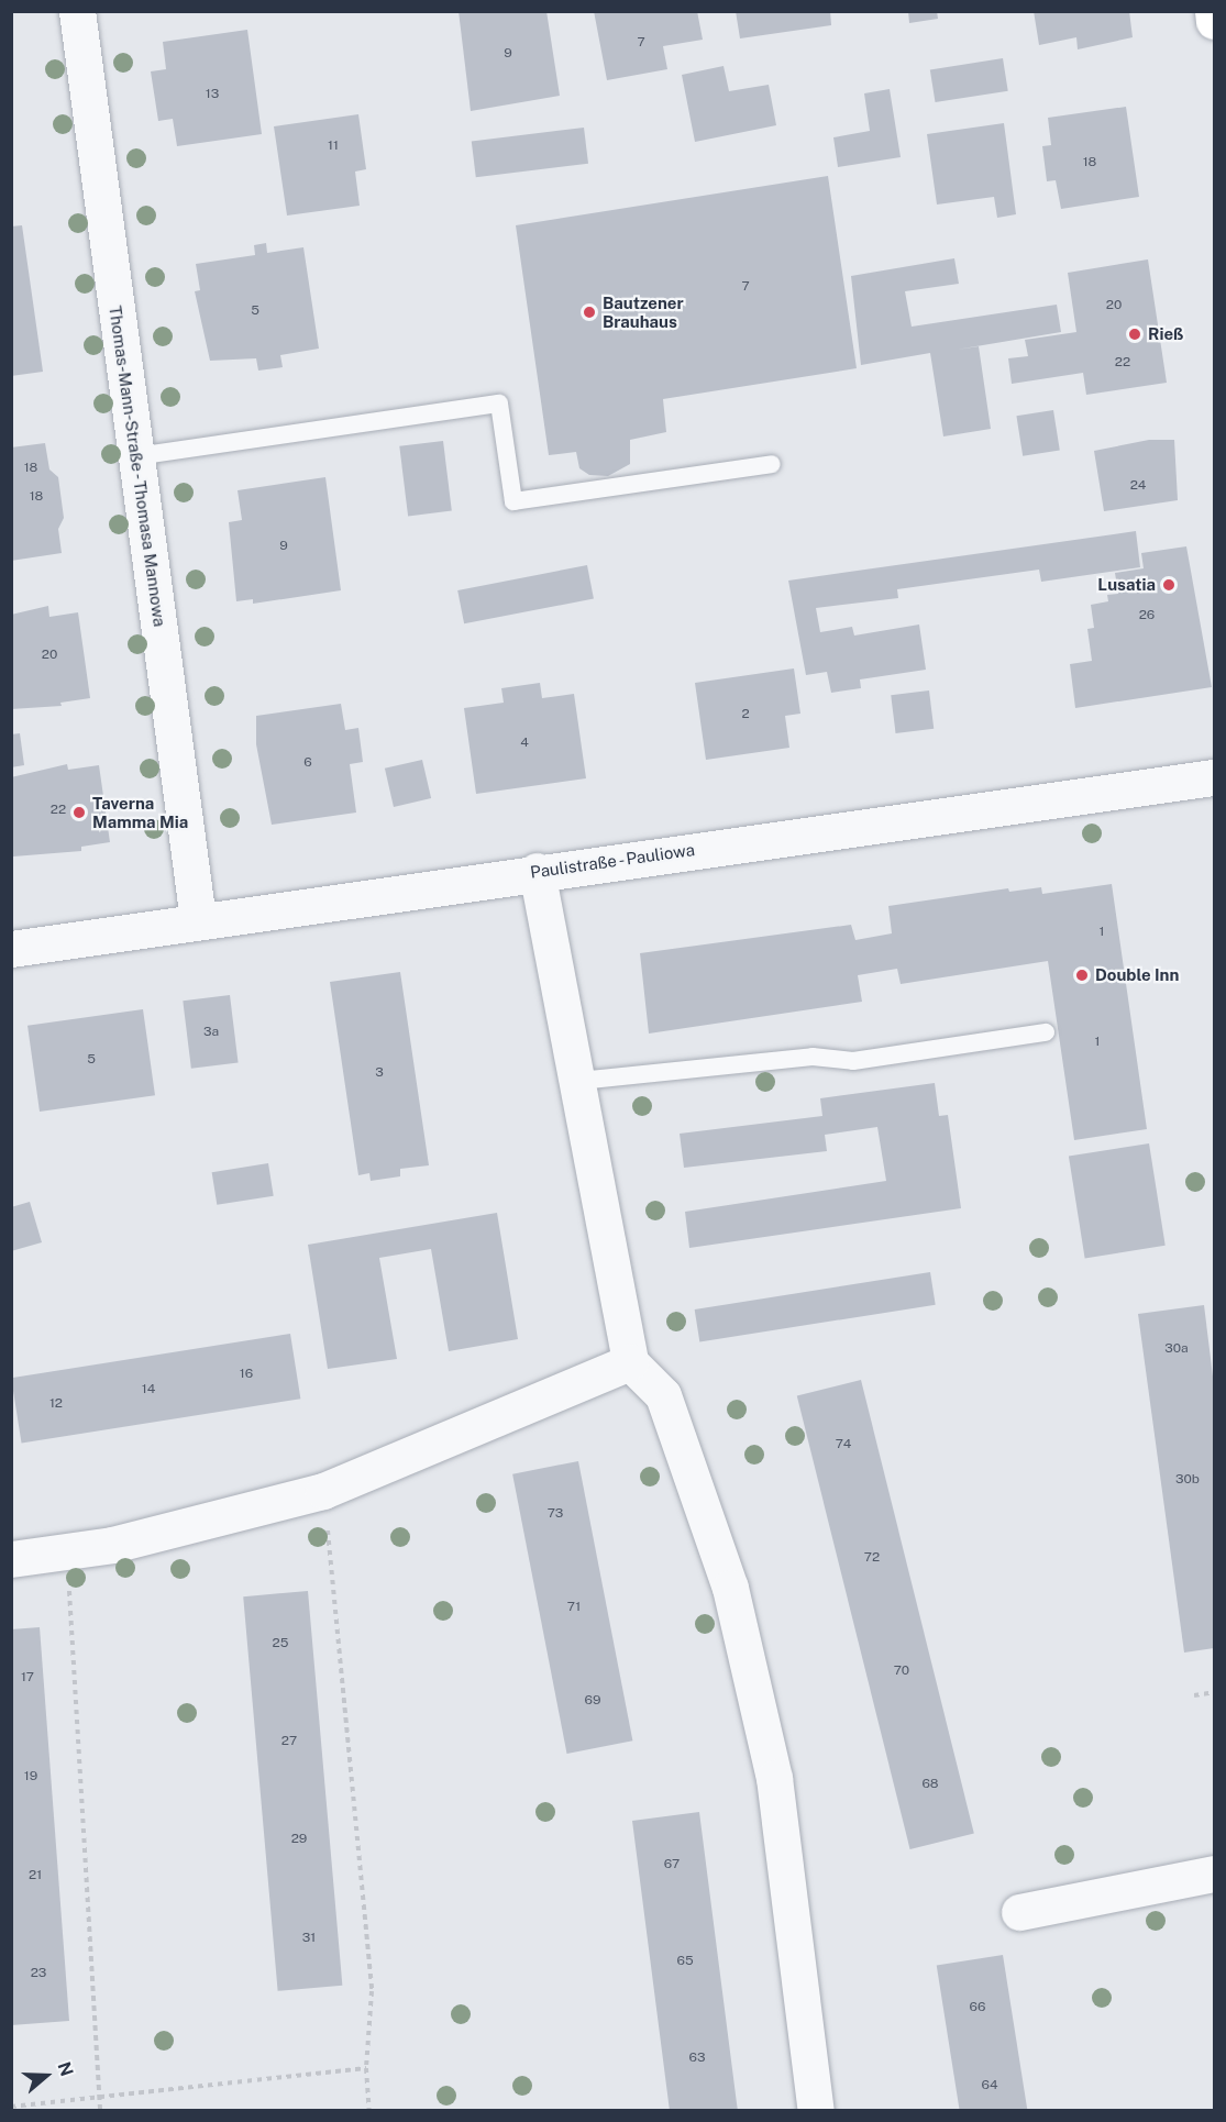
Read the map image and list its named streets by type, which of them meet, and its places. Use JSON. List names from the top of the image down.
{
  "streets": {
    "street": ["Thomas-Mann-Straße - Thomasa Mannowa", "Paulistraße - Pauliowa"]
  },
  "crossings": [
    ["Thomas-Mann-Straße - Thomasa Mannowa", "Paulistraße - Pauliowa"]
  ],
  "places": [
    "Bautzener Brauhaus",
    "Rieß",
    "Lusatia",
    "Taverna Mamma Mia",
    "Double Inn"
  ],
  "house_numbers": [
    "7",
    "9",
    "13",
    "11",
    "18",
    "7",
    "20",
    "5",
    "22",
    "18",
    "24",
    "18",
    "9",
    "26",
    "20",
    "2",
    "4",
    "6",
    "22",
    "1",
    "3a",
    "1",
    "5",
    "3",
    "30a",
    "16",
    "14",
    "12",
    "74",
    "30b",
    "73",
    "72",
    "71",
    "25",
    "70",
    "17",
    "69",
    "27",
    "19",
    "68",
    "29",
    "67",
    "21",
    "31",
    "65",
    "23",
    "66",
    "63",
    "64"
  ],
  "north": "right"
}
